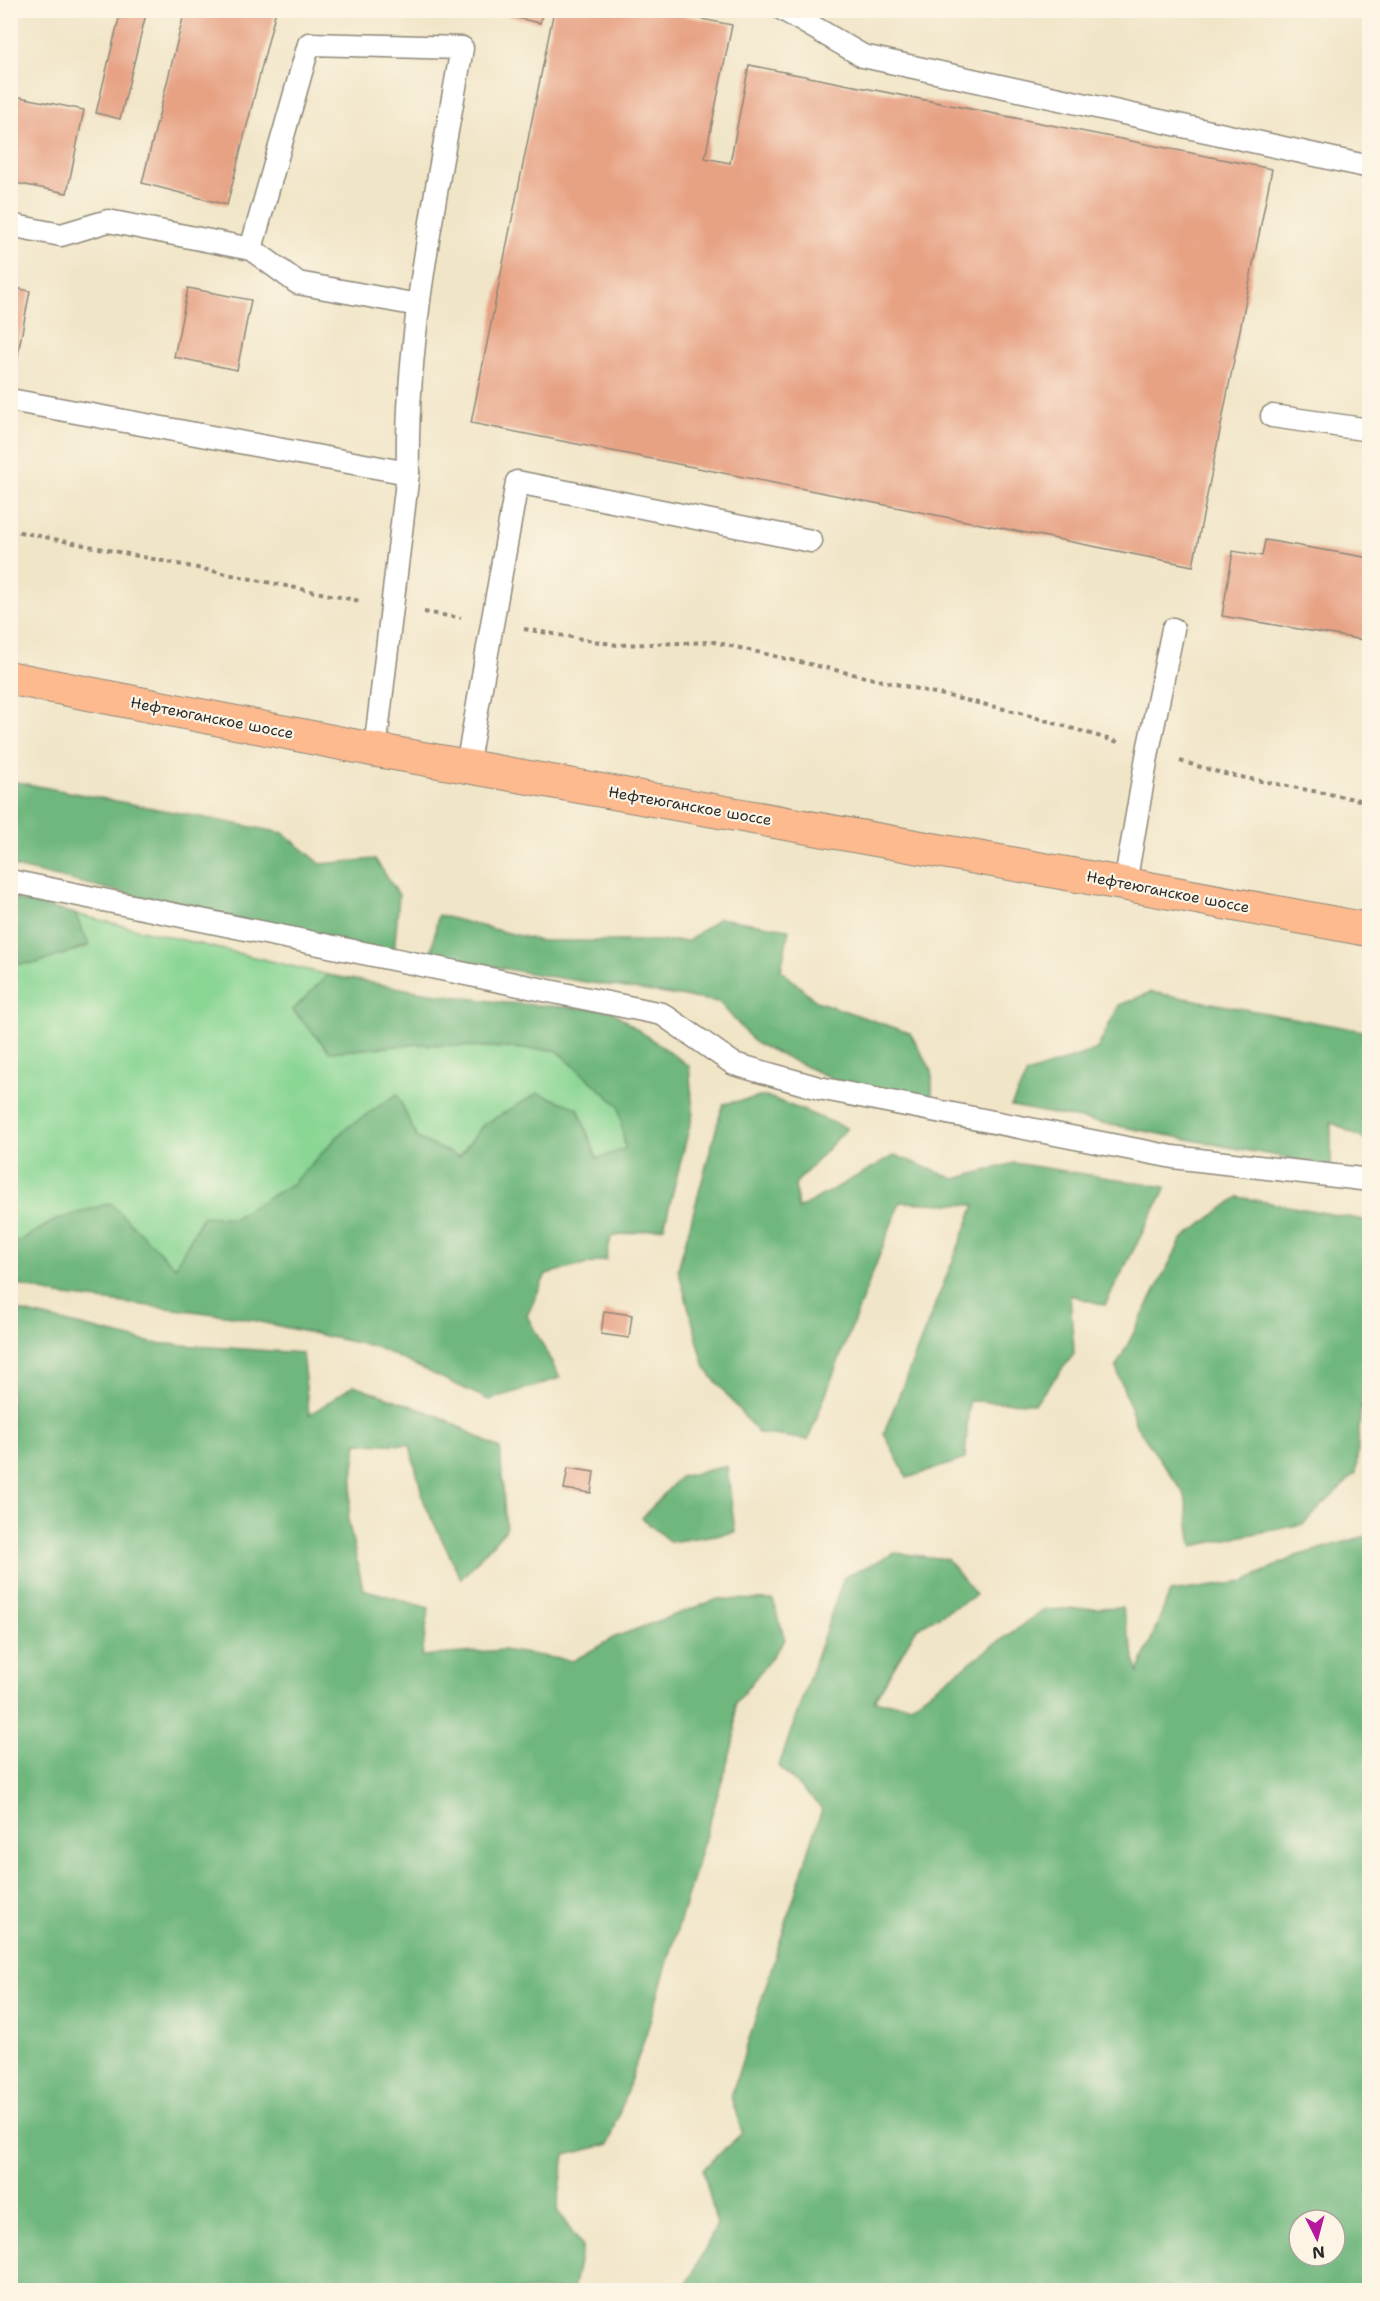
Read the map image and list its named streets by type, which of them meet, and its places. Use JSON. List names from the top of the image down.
{
  "streets": {
    "main road": ["Нефтеюганское шоссе"]
  },
  "north": "bottom"
}
